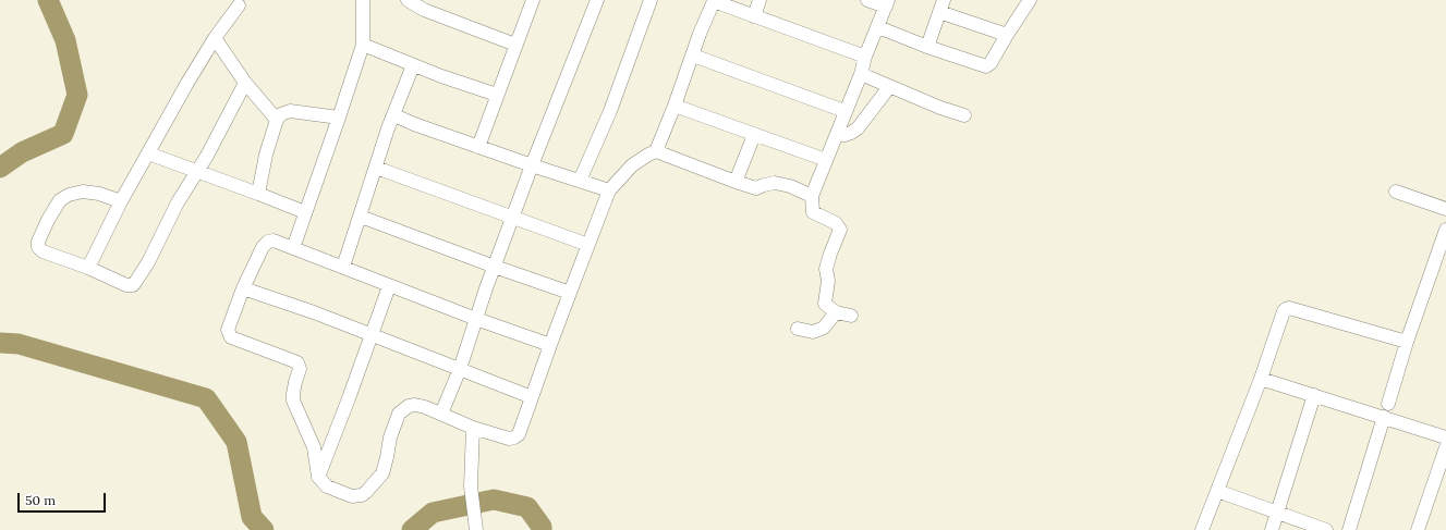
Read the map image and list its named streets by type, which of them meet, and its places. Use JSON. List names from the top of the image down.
{
  "scale_bar": "50 m"
}
